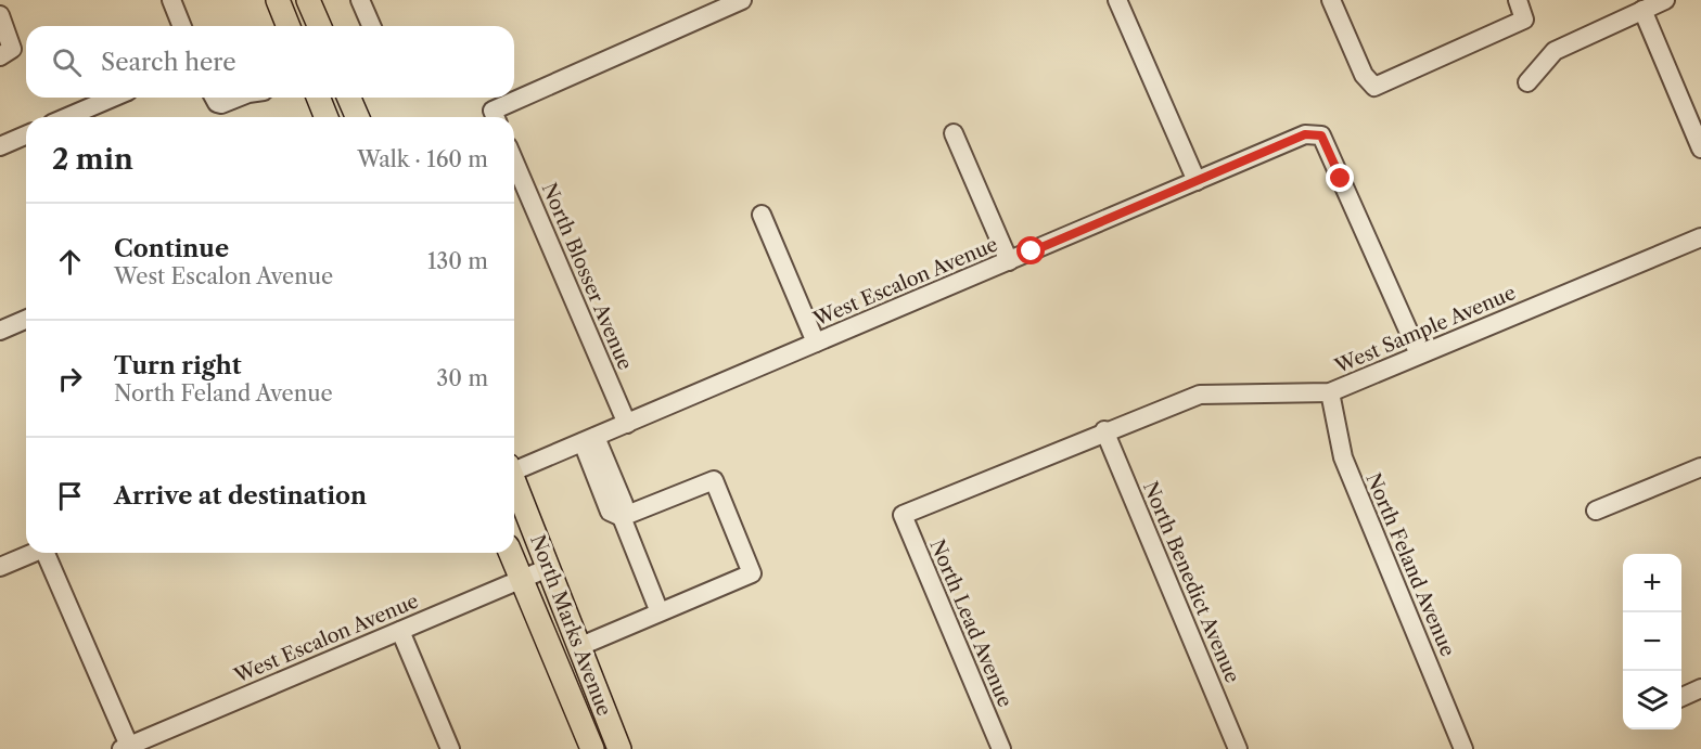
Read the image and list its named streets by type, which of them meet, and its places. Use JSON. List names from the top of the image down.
{
  "streets": {
    "main road": ["North Marks Avenue"],
    "street": [
      "North Blosser Avenue",
      "West Escalon Avenue",
      "West Sample Avenue",
      "North Feland Avenue",
      "North Benedict Avenue",
      "North Lead Avenue"
    ]
  },
  "crossings": [
    ["North Blosser Avenue", "West Escalon Avenue"],
    ["West Escalon Avenue", "West Sample Avenue"],
    ["West Escalon Avenue", "North Marks Avenue"],
    ["West Sample Avenue", "North Feland Avenue"],
    ["West Sample Avenue", "North Benedict Avenue"],
    ["West Sample Avenue", "North Lead Avenue"]
  ],
  "page": {
    "search": "Search here",
    "heading": ["2 min", "Walk · 160 m"],
    "list": [
      ["Continue", "West Escalon Avenue", "130 m"],
      ["Turn right", "North Feland Avenue", "30 m"],
      "Arrive at destination"
    ],
    "map_buttons": ["+", "−"]
  }
}
